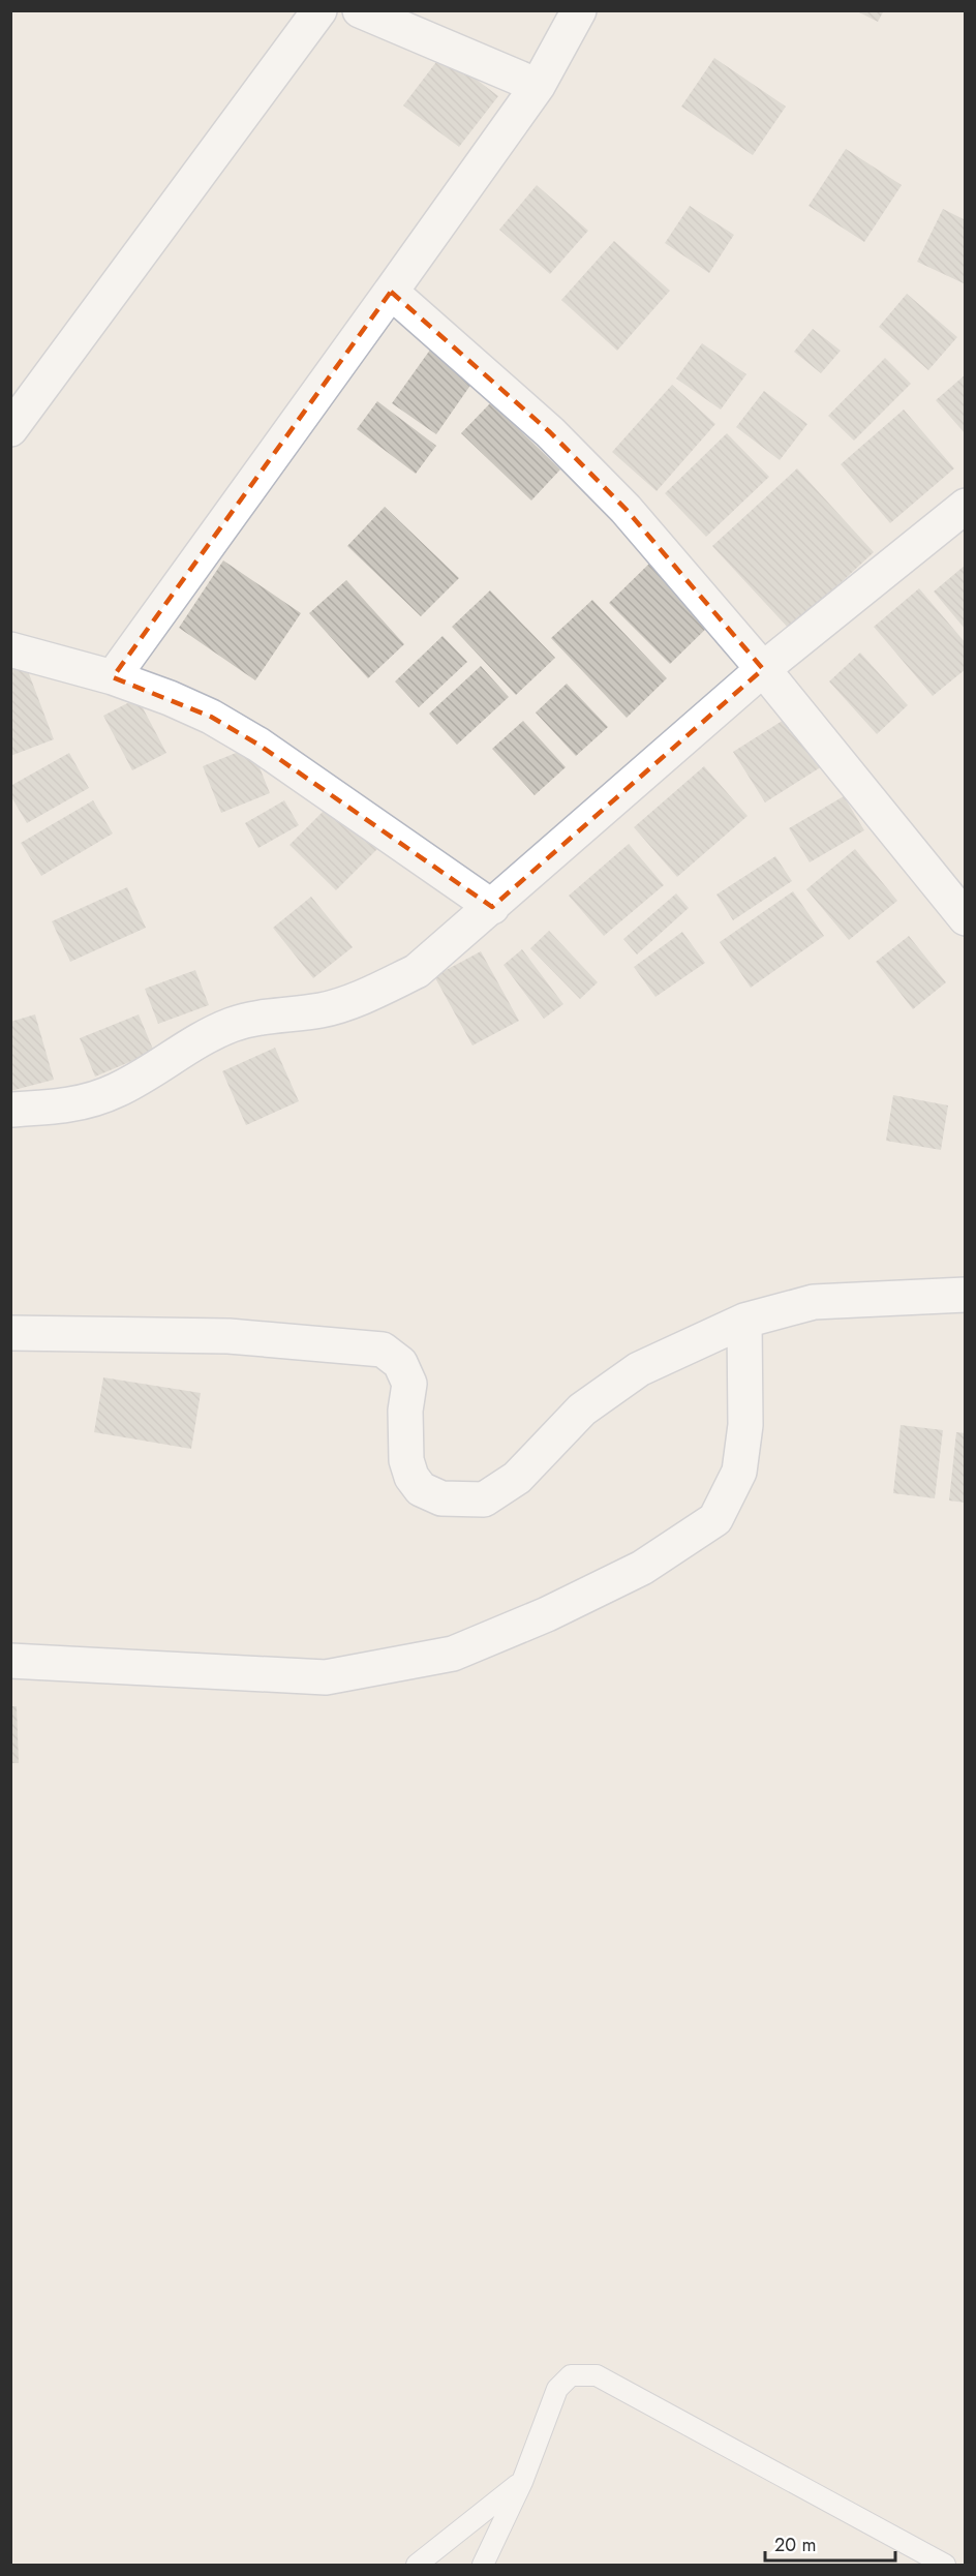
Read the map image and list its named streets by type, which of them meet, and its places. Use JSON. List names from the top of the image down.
{
  "scale_bar": "20 m"
}
